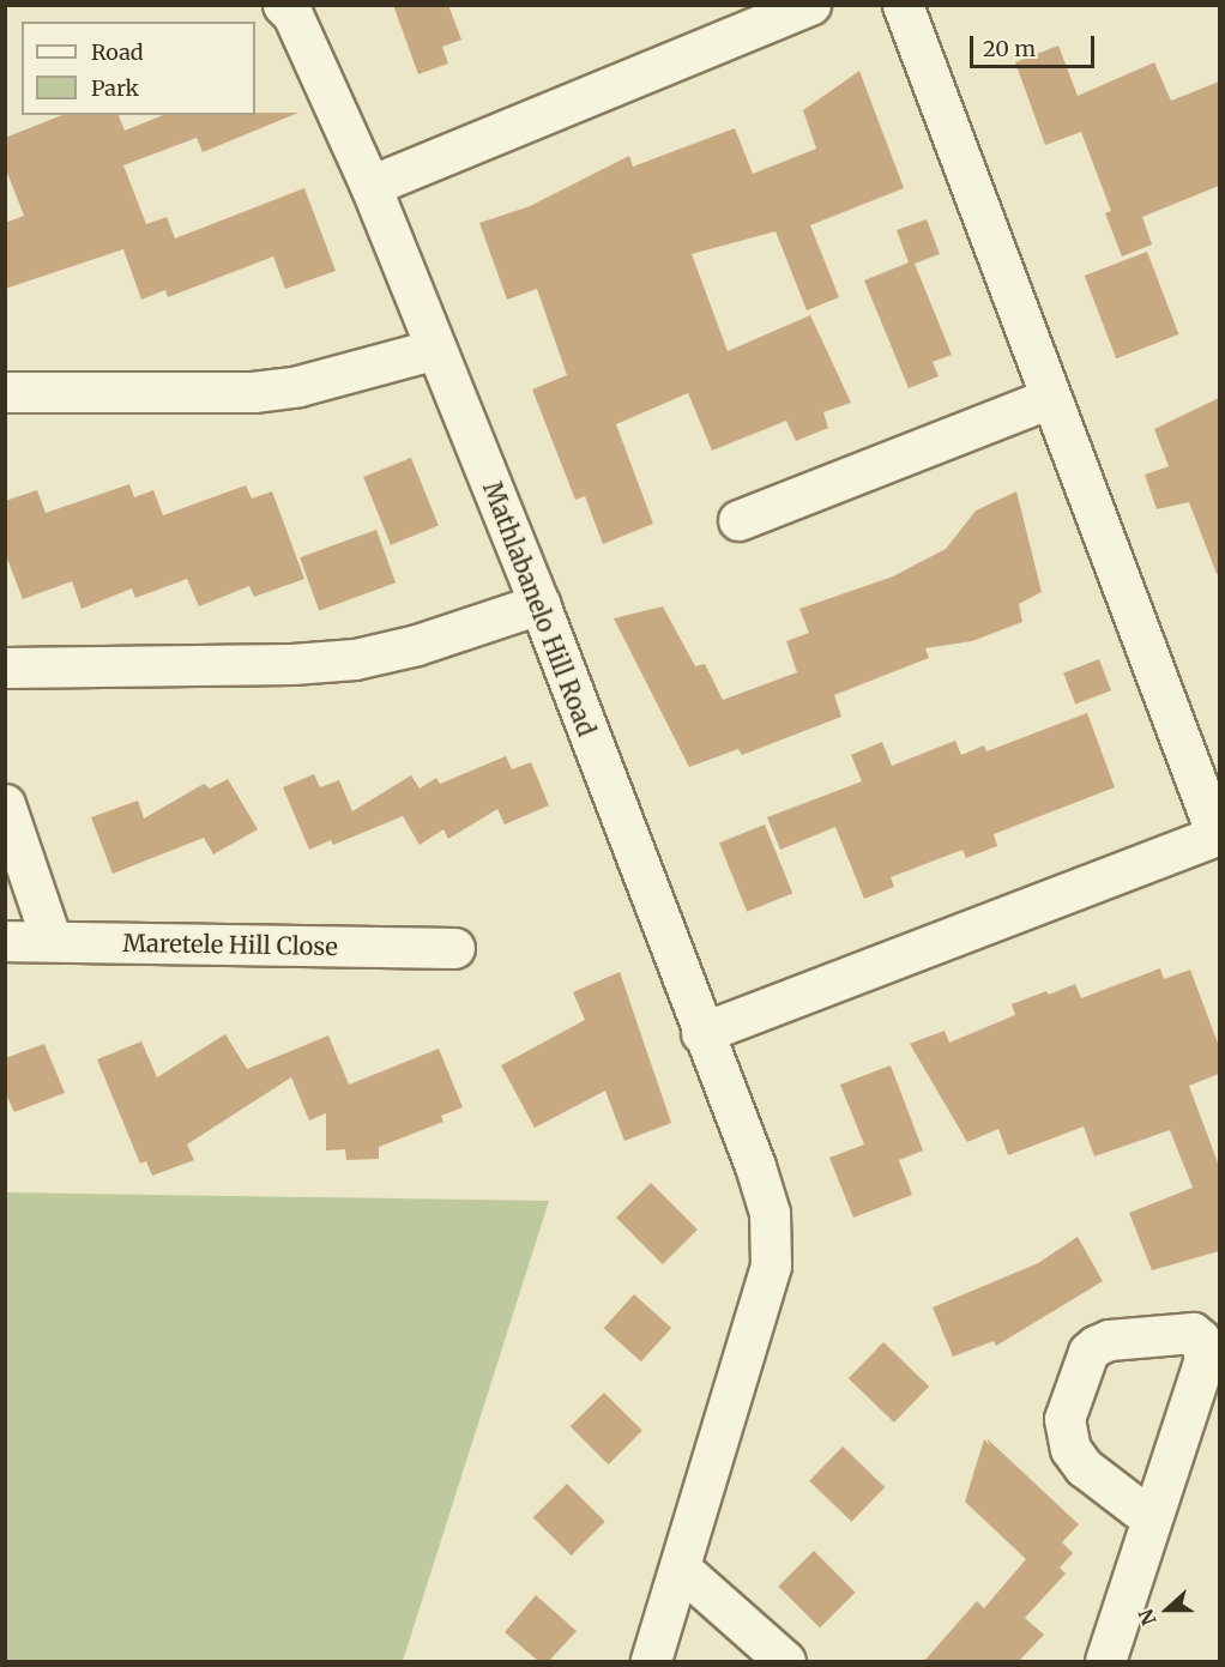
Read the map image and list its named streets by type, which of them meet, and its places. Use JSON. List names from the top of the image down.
{
  "streets": {
    "street": ["Mathlabanelo Hill Road", "Maretele Hill Close"]
  },
  "legend": ["Road", "Park"],
  "scale_bar": "20 m",
  "north": "left"
}
